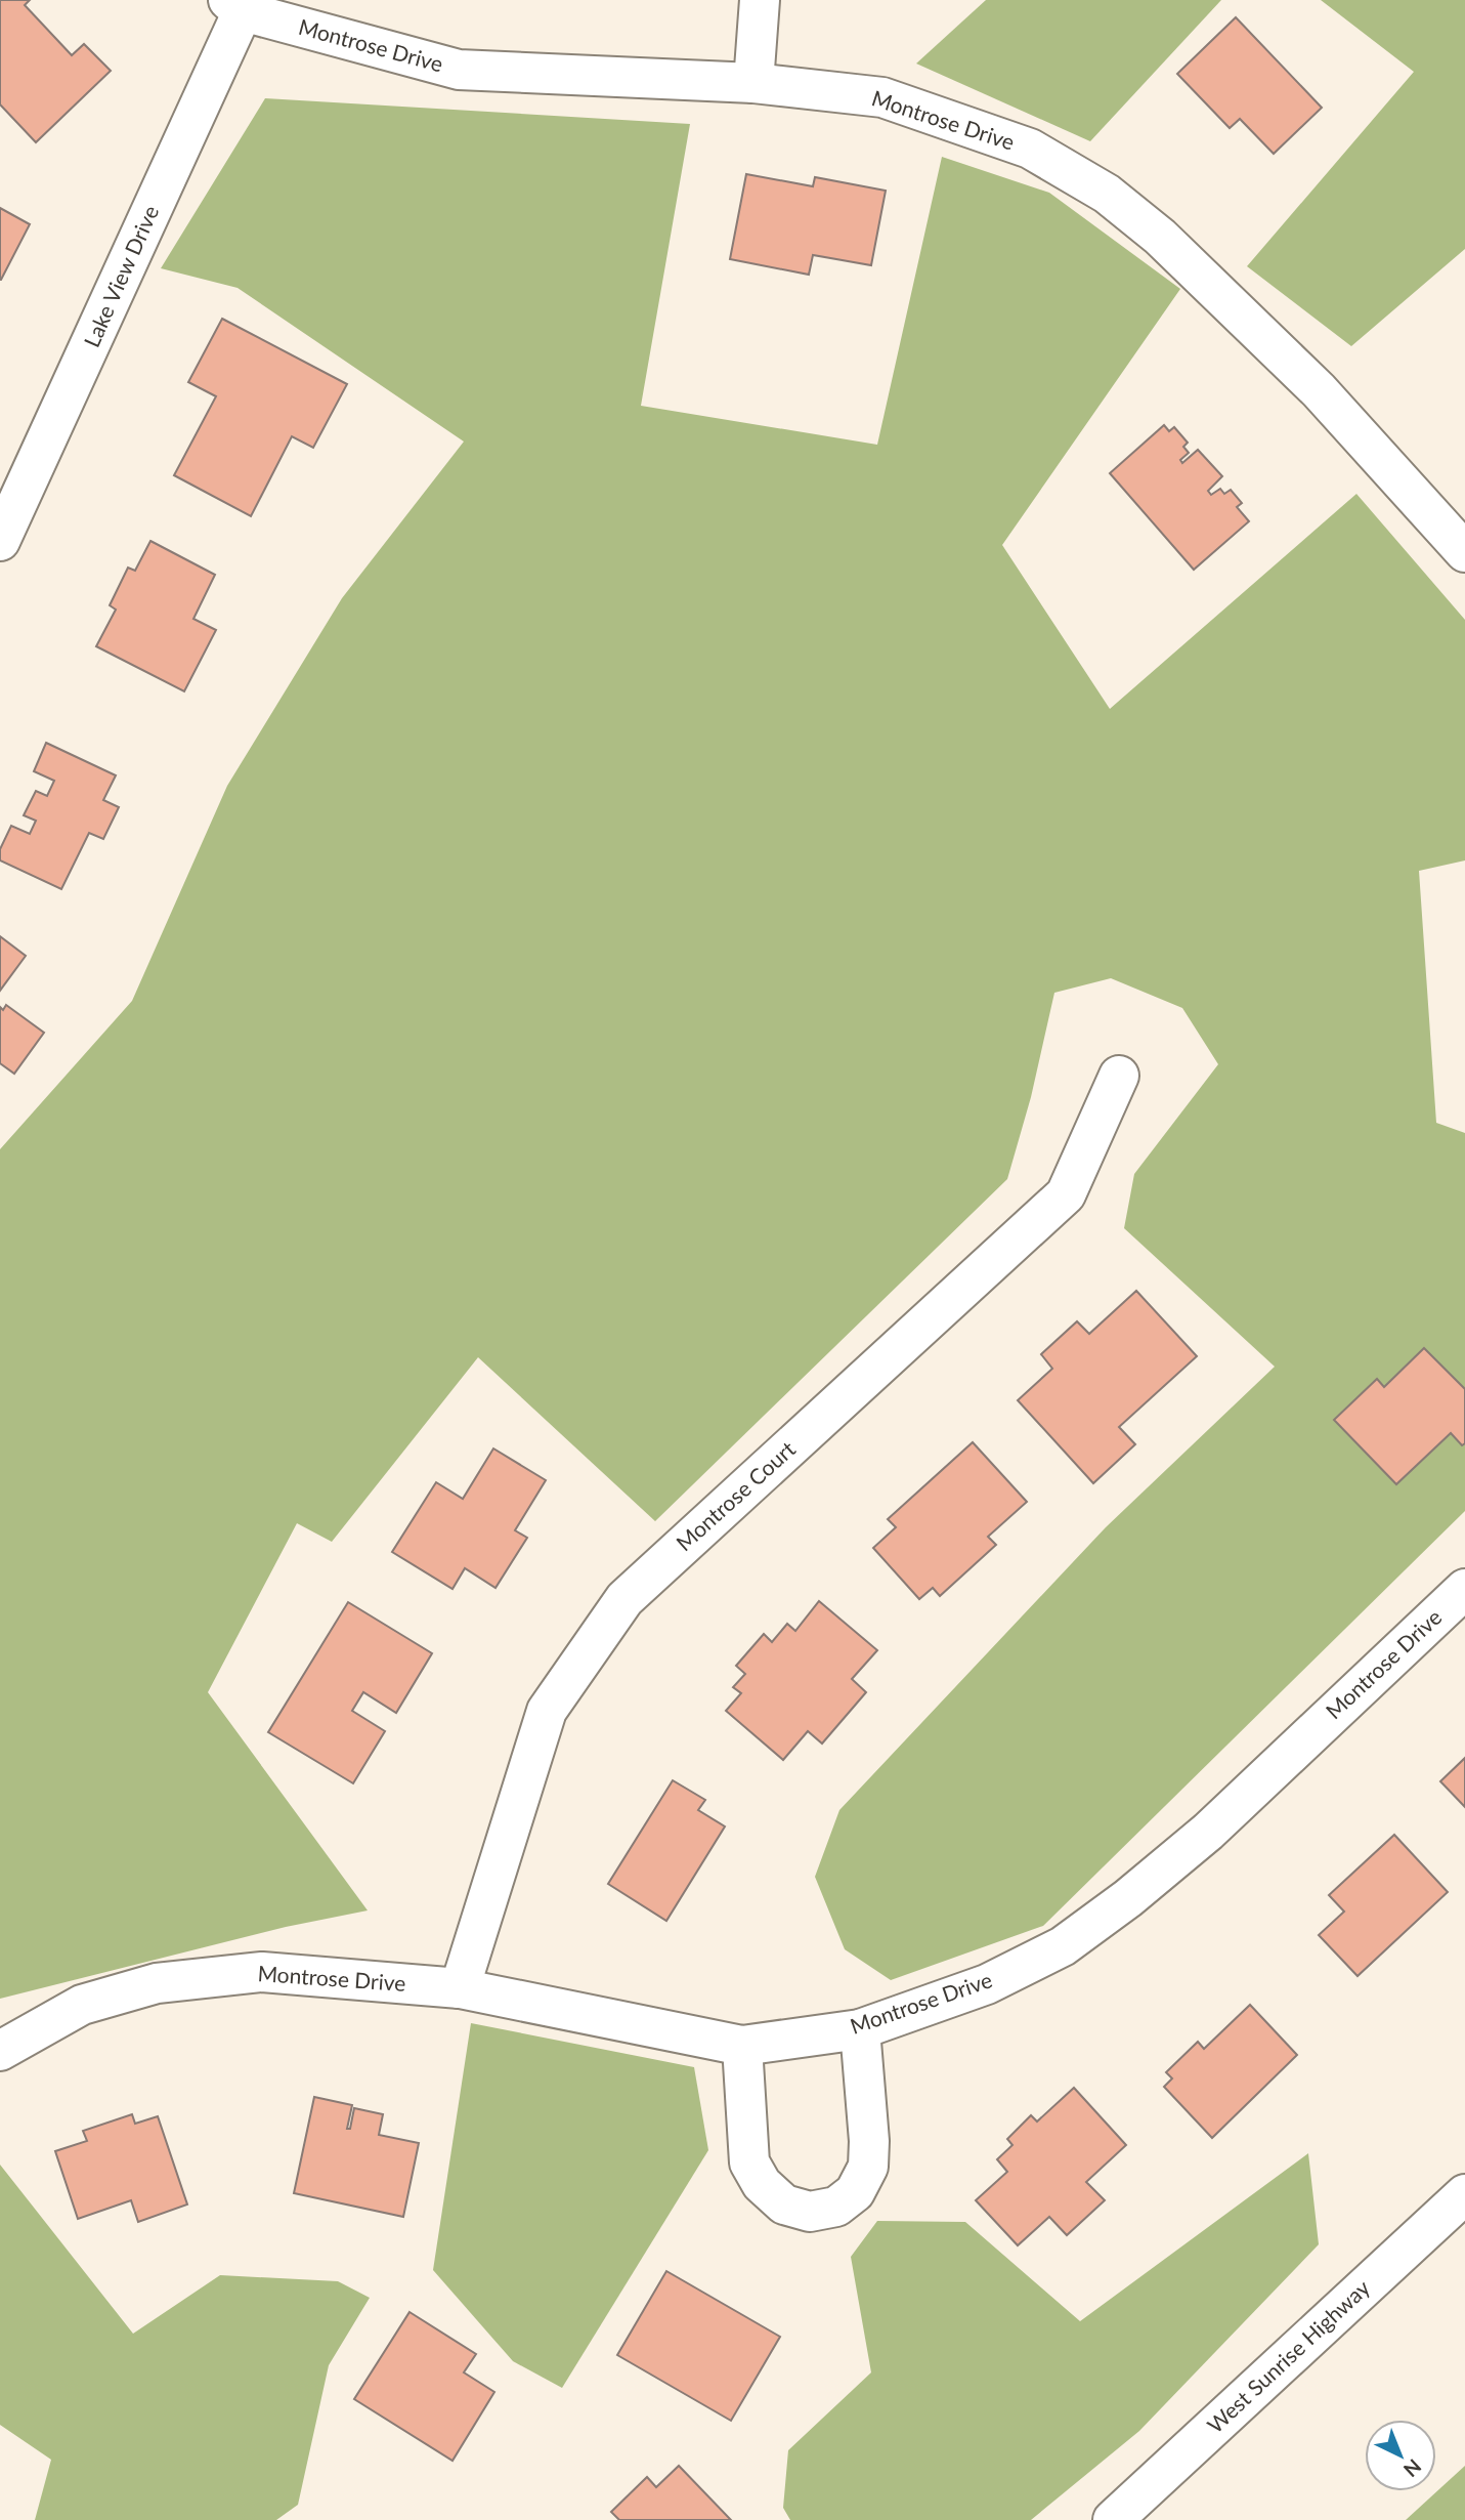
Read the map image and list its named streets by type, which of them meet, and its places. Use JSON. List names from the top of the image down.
{
  "streets": {
    "street": [
      "Montrose Drive",
      "Lake View Drive",
      "Montrose Court",
      "West Sunrise Highway"
    ]
  },
  "crossings": [
    ["Montrose Drive", "Lake View Drive"],
    ["Montrose Drive", "Montrose Court"]
  ],
  "north": "bottom right"
}
